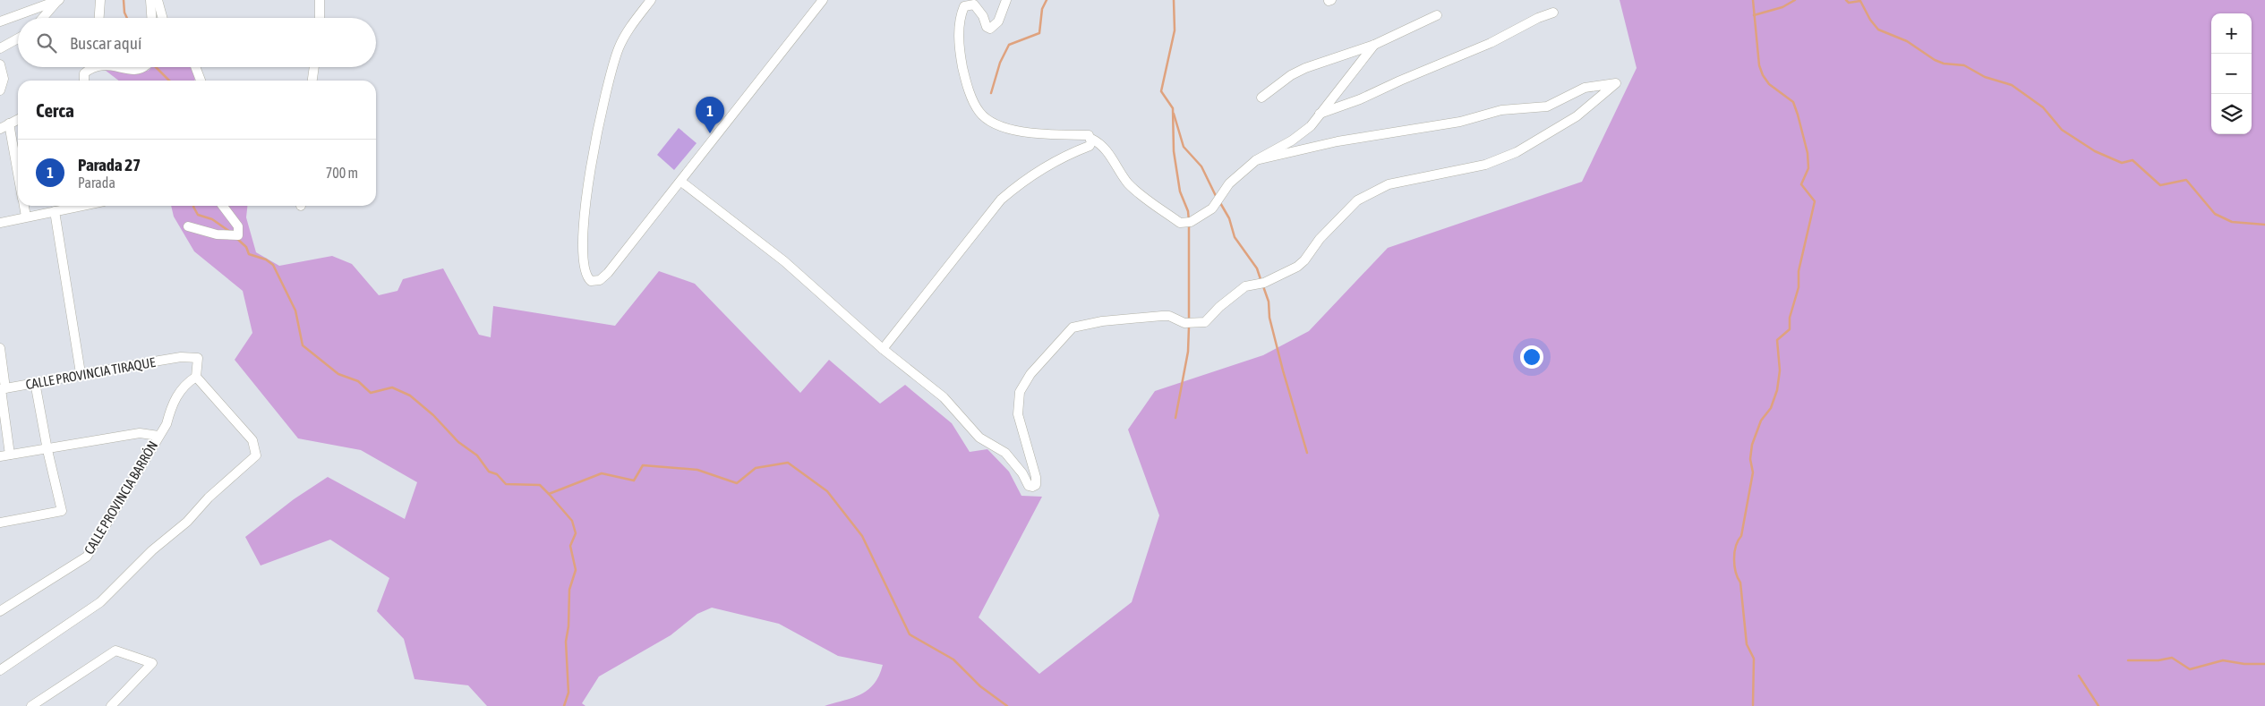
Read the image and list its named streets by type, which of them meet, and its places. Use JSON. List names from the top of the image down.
{
  "streets": {
    "street": ["CALLE PROVINCIA TIRAQUE", "CALLE PROVINCIA BARRÓN"]
  },
  "crossings": [
    ["CALLE PROVINCIA TIRAQUE", "CALLE PROVINCIA BARRÓN"]
  ],
  "page": {
    "map_buttons": ["+", "−"],
    "search": "Buscar aquí",
    "heading": "Cerca",
    "pins": "1",
    "list": [
      {
        "mark": "1",
        "name": "Parada 27",
        "note": "Parada",
        "value": "700 m"
      }
    ]
  }
}
